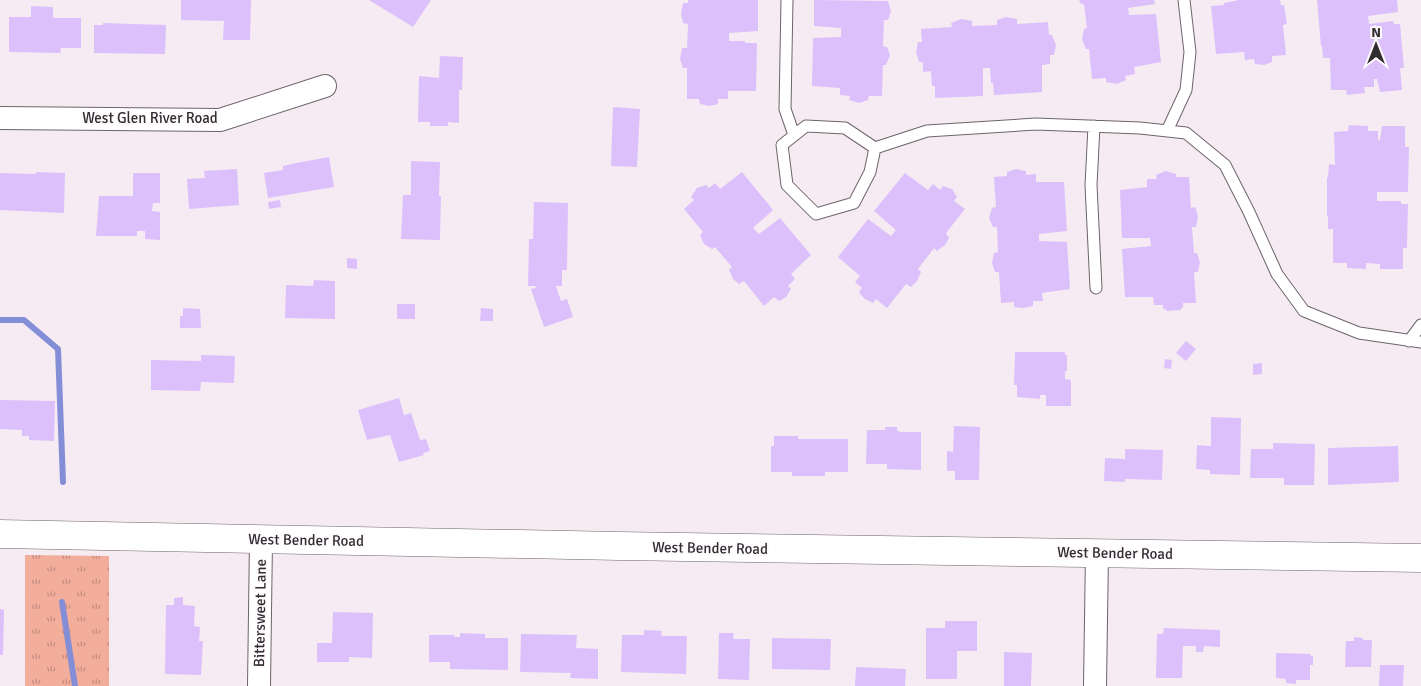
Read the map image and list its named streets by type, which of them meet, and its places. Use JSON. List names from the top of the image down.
{
  "streets": {
    "street": ["West Glen River Road", "West Bender Road", "Bittersweet Lane"]
  },
  "crossings": [
    ["West Bender Road", "Bittersweet Lane"]
  ],
  "north": "top"
}
